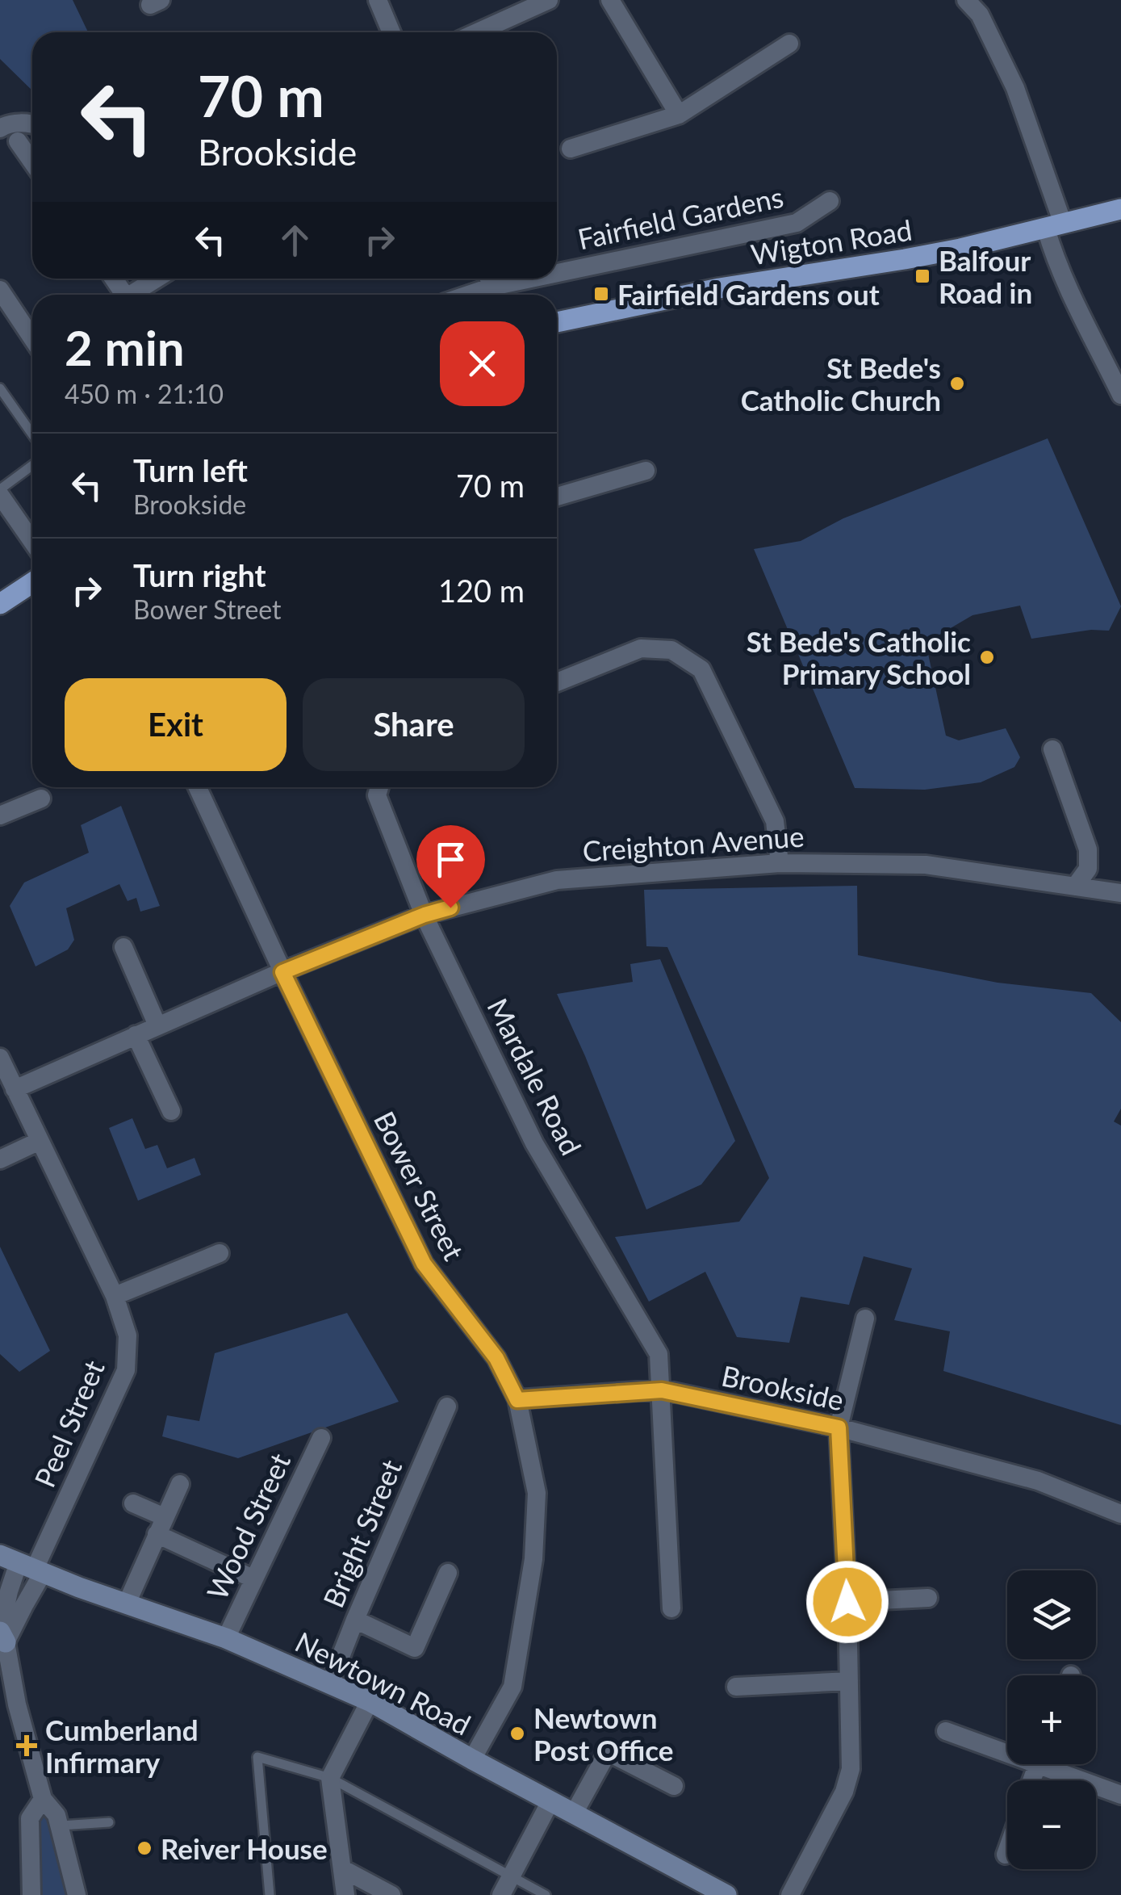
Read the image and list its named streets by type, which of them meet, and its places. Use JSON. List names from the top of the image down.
{
  "streets": {
    "main road": ["Wigton Road", "Newtown Road"],
    "street": [
      "Fairfield Gardens",
      "Creighton Avenue",
      "Mardale Road",
      "Bower Street",
      "Brookside",
      "Peel Street",
      "Wood Street",
      "Bright Street"
    ]
  },
  "crossings": [
    ["Creighton Avenue", "Mardale Road"],
    ["Creighton Avenue", "Bower Street"],
    ["Creighton Avenue", "Peel Street"],
    ["Mardale Road", "Brookside"],
    ["Bower Street", "Brookside"],
    ["Bower Street", "Newtown Road"],
    ["Peel Street", "Newtown Road"],
    ["Wood Street", "Newtown Road"],
    ["Bright Street", "Newtown Road"]
  ],
  "places": {
    "transit": ["Balfour Road in", "Fairfield Gardens out"],
    "other": [
      "St Bede's Catholic Church",
      "St Bede's Catholic Primary School",
      "Newtown Post Office",
      "Reiver House"
    ],
    "health": ["Cumberland Infirmary"]
  },
  "page": {
    "turn": ["70 m", "Brookside"],
    "heading": ["2 min", "450 m · 21:10"],
    "list": [
      {
        "name": "Turn left",
        "note": "Brookside",
        "value": "70 m"
      },
      {
        "name": "Turn right",
        "note": "Bower Street",
        "value": "120 m"
      }
    ],
    "buttons": ["Exit", "Share"],
    "map_buttons": ["+", "−"]
  }
}
